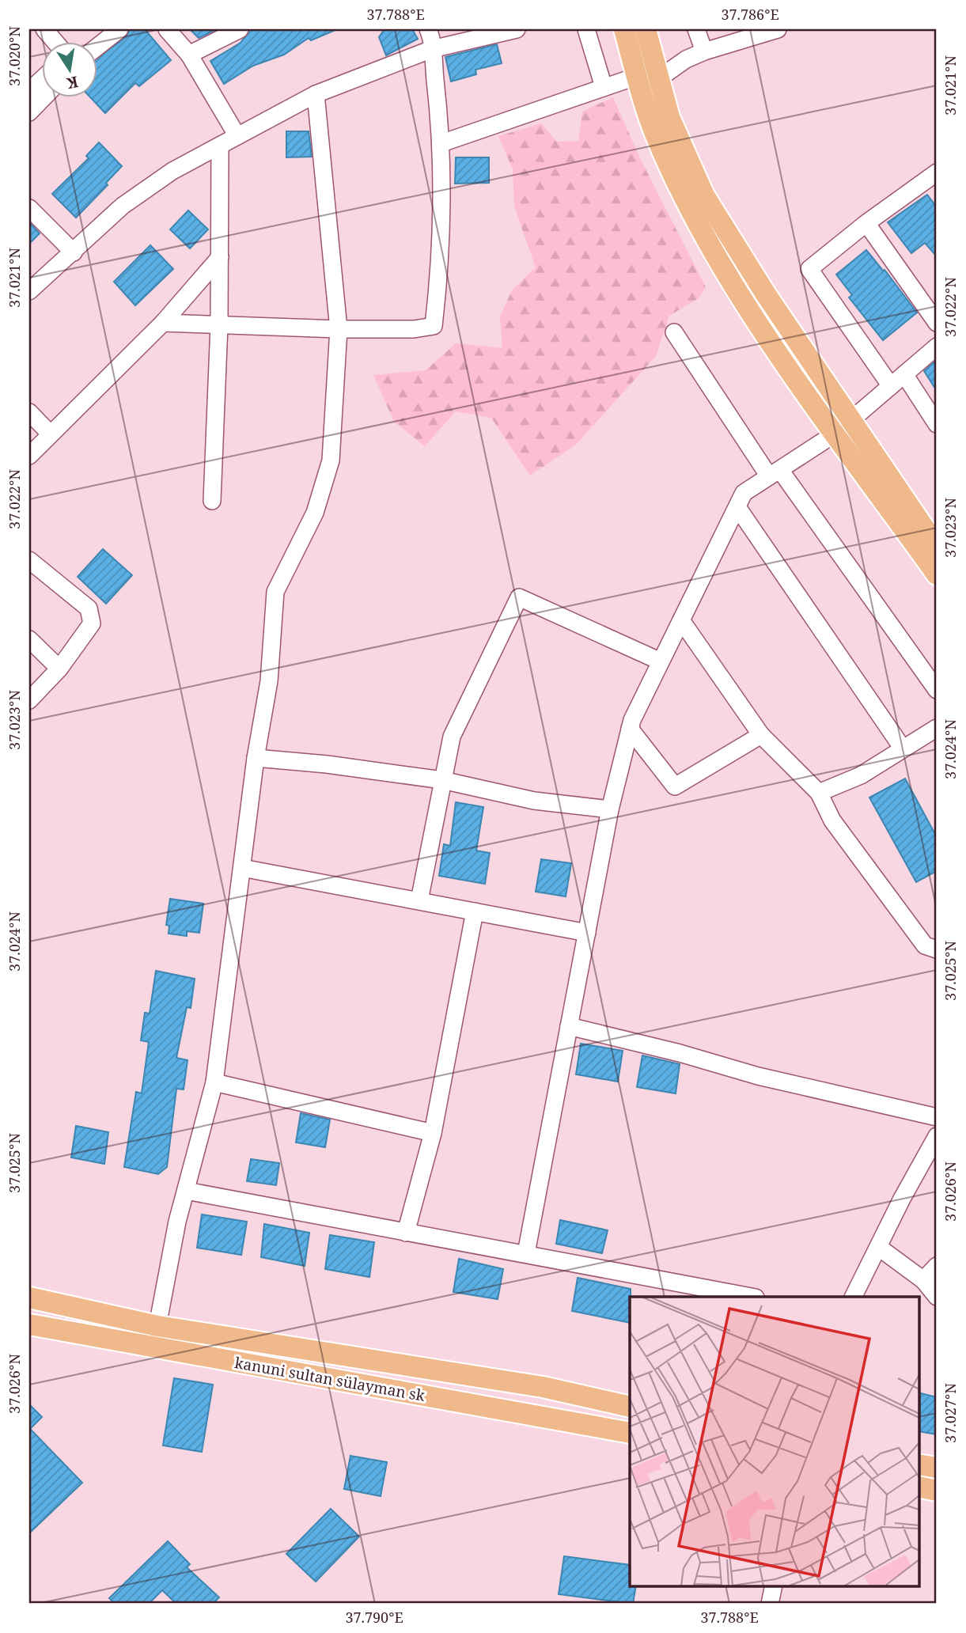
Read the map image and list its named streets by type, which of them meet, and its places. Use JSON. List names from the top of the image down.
{
  "streets": {
    "main road": ["kanuni sultan sülayman sk"]
  },
  "north": "bottom",
  "coordinates": [
    "37.788°E",
    "37.786°E",
    "37.020°N",
    "37.021°N",
    "37.022°N",
    "37.023°N",
    "37.024°N",
    "37.025°N",
    "37.026°N",
    "37.027°N",
    "37.790°E"
  ]
}
